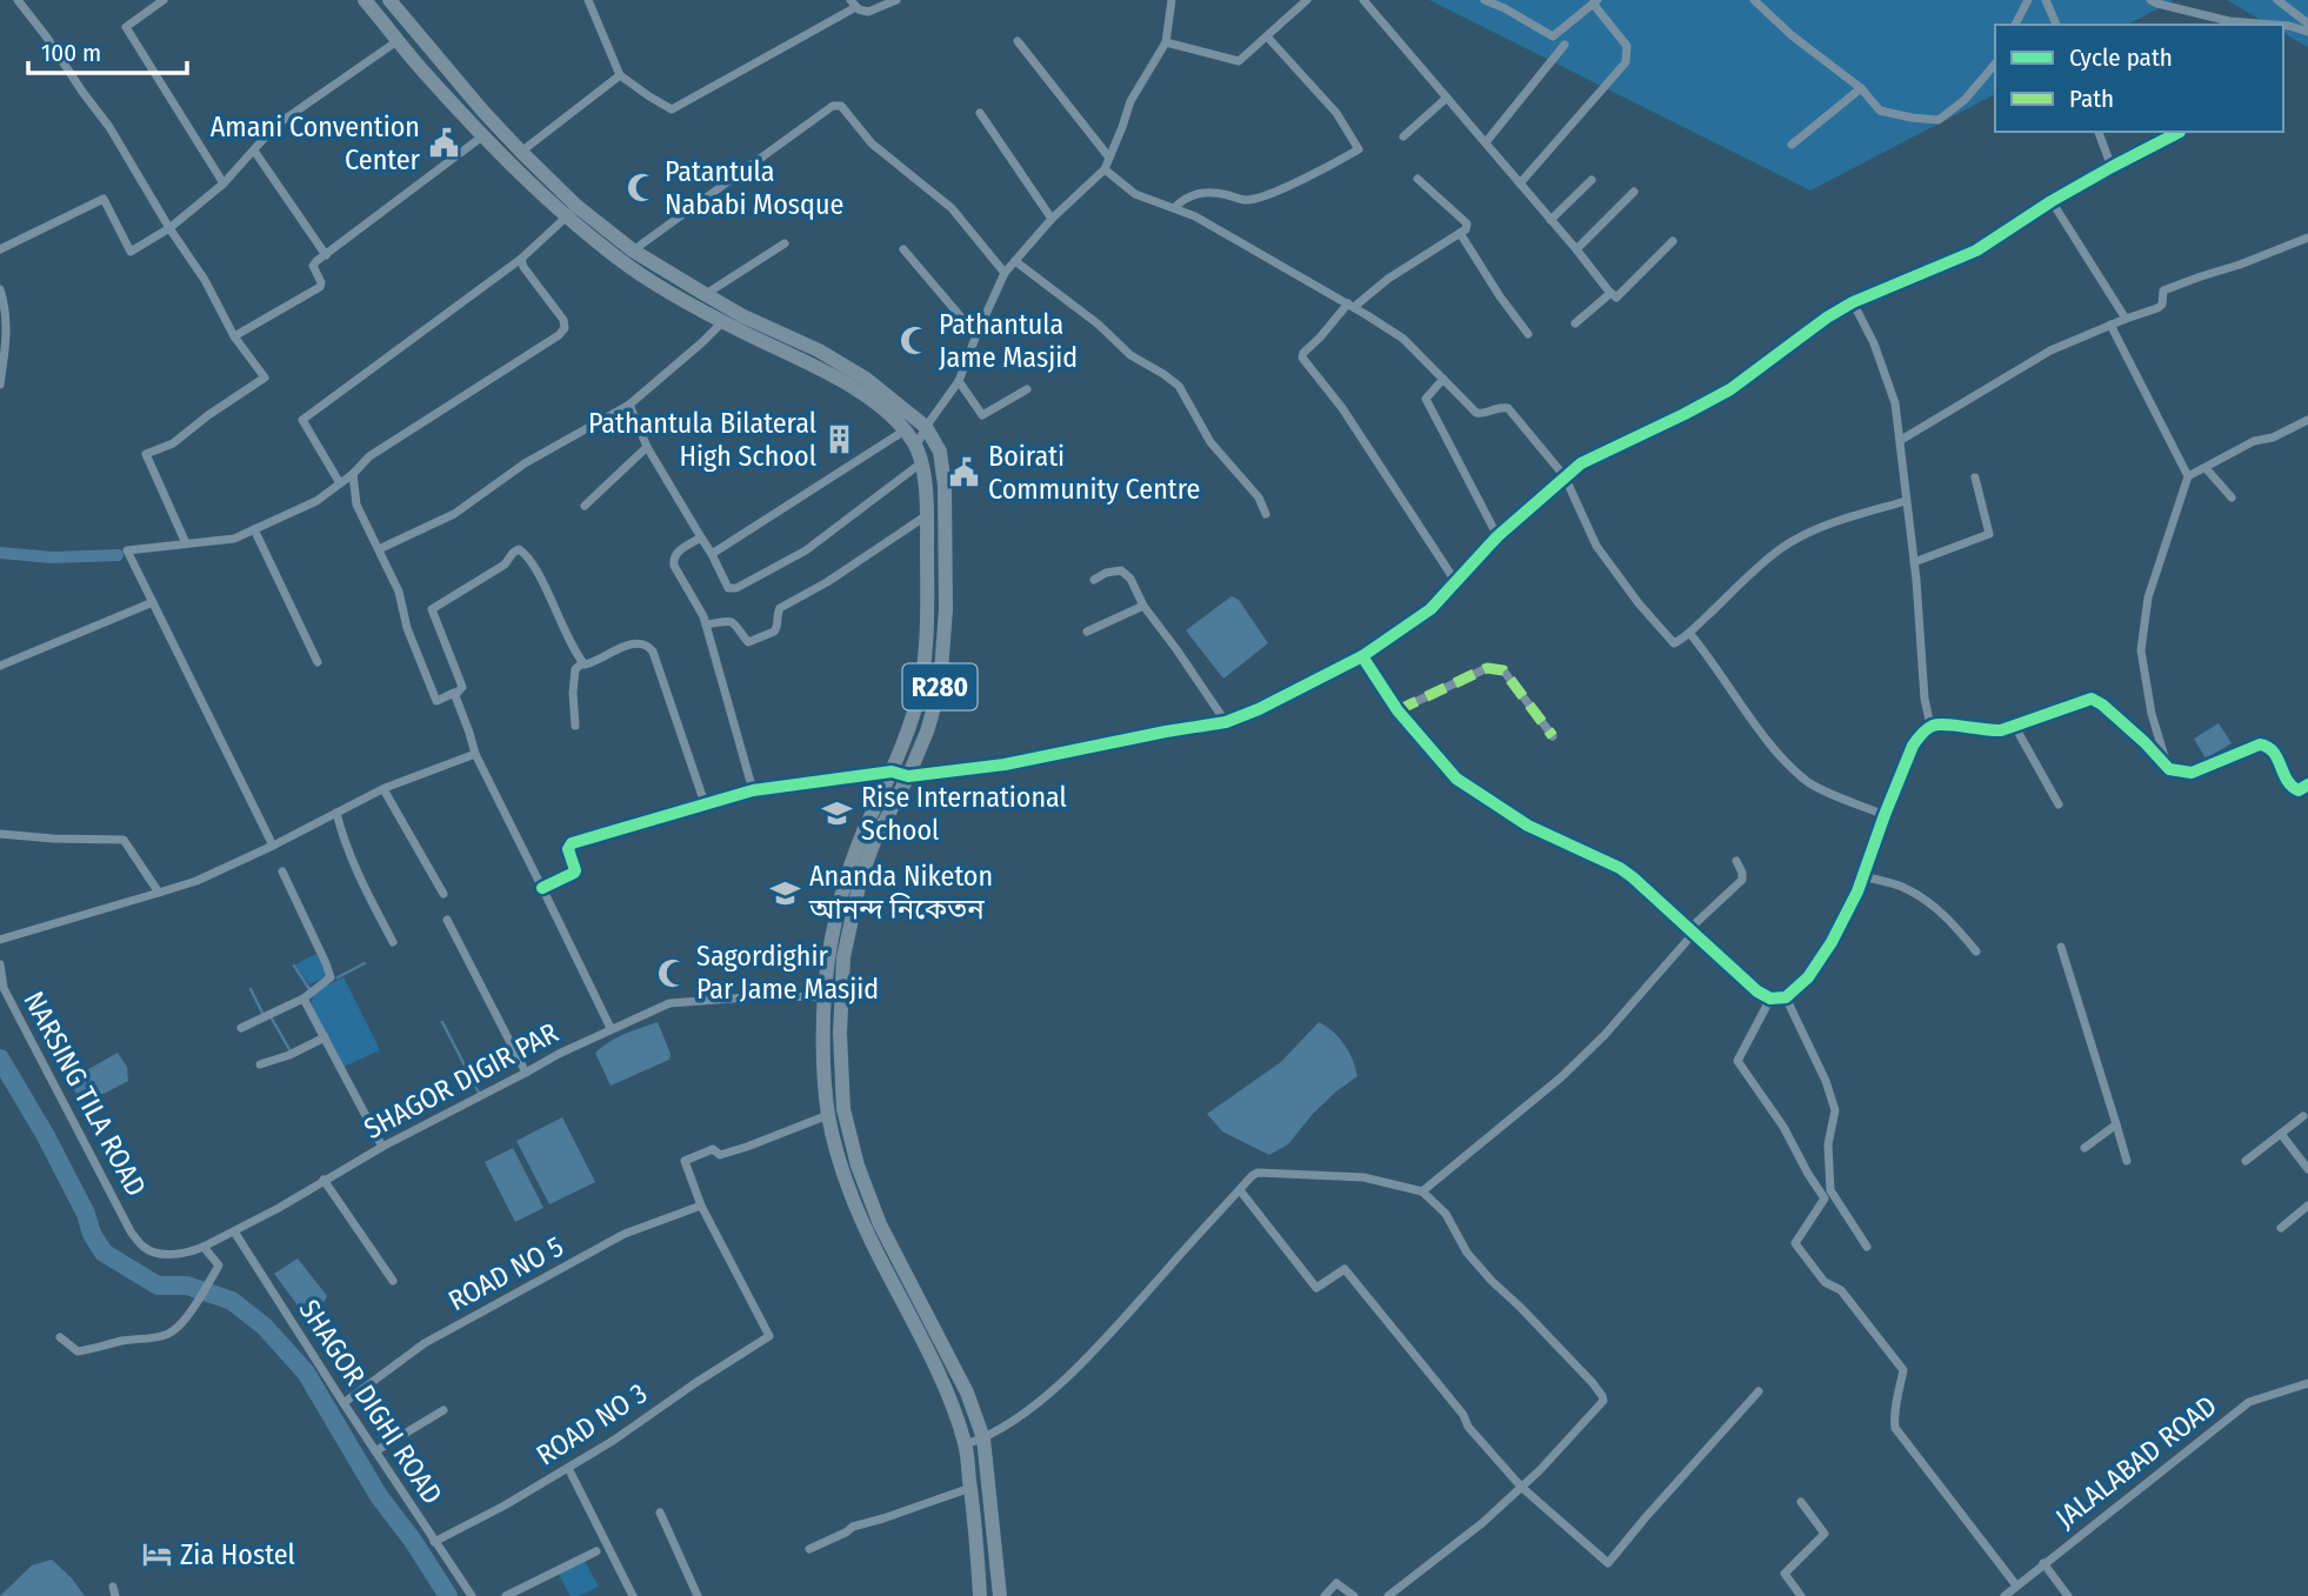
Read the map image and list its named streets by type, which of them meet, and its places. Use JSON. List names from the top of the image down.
{
  "streets": {
    "main road": ["R280"],
    "street": [
      "SHAGOR DIGIR PAR",
      "NARSING TILA ROAD",
      "ROAD NO 5",
      "SHAGOR DIGHI ROAD",
      "ROAD NO 3",
      "JALALABAD ROAD"
    ]
  },
  "crossings": [
    ["R280", "SHAGOR DIGIR PAR"],
    ["SHAGOR DIGIR PAR", "NARSING TILA ROAD"],
    ["SHAGOR DIGIR PAR", "SHAGOR DIGHI ROAD"],
    ["ROAD NO 5", "SHAGOR DIGHI ROAD"],
    ["ROAD NO 5", "ROAD NO 3"],
    ["SHAGOR DIGHI ROAD", "ROAD NO 3"]
  ],
  "places": {
    "public building": ["Amani Convention Center", "Boirati Community Centre"],
    "mosque": ["Patantula Nababi Mosque", "Pathantula Jame Masjid", "Sagordighir Par Jame Masjid"],
    "building": ["Pathantula Bilateral High School"],
    "school or university": ["Rise International School", "Ananda Niketon আনন্দ নিকেতন"],
    "hotel": ["Zia Hostel"]
  },
  "legend": ["Cycle path", "Path"],
  "scale_bar": "100 m"
}
